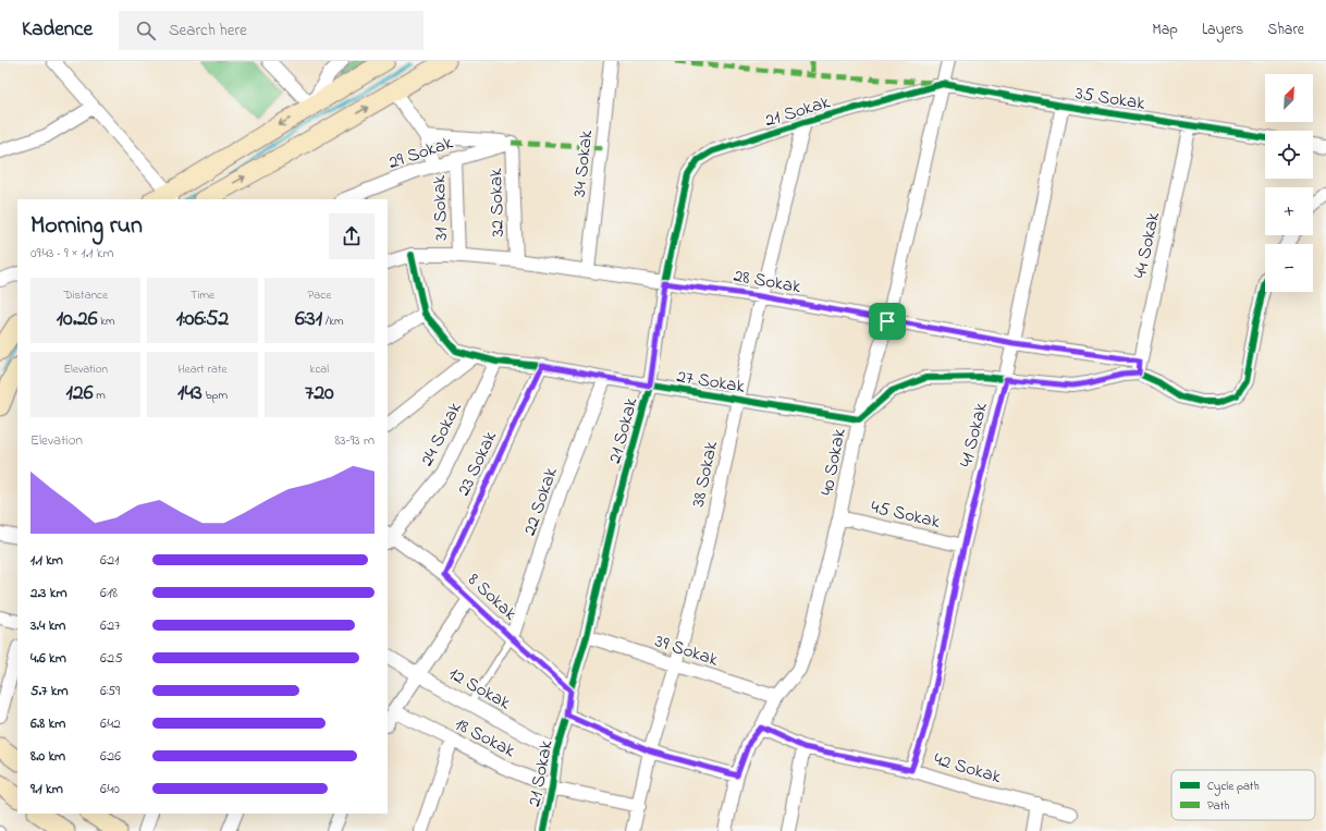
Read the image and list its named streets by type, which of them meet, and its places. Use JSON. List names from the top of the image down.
{
  "streets": {
    "street": [
      "35 Sokak",
      "21 Sokak",
      "29 Sokak",
      "34 Sokak",
      "32 Sokak",
      "31 Sokak",
      "44 Sokak",
      "28 Sokak",
      "27 Sokak",
      "24 Sokak",
      "41 Sokak",
      "40 Sokak",
      "23 Sokak",
      "38 Sokak",
      "22 Sokak",
      "45 Sokak",
      "8 Sokak",
      "39 Sokak",
      "12 Sokak",
      "18 Sokak",
      "42 Sokak"
    ]
  },
  "crossings": [
    ["35 Sokak", "21 Sokak"],
    ["35 Sokak", "44 Sokak"],
    ["35 Sokak", "41 Sokak"],
    ["35 Sokak", "40 Sokak"],
    ["21 Sokak", "28 Sokak"],
    ["21 Sokak", "27 Sokak"],
    ["21 Sokak", "40 Sokak"],
    ["21 Sokak", "38 Sokak"],
    ["21 Sokak", "8 Sokak"],
    ["21 Sokak", "39 Sokak"],
    ["21 Sokak", "12 Sokak"],
    ["21 Sokak", "18 Sokak"],
    ["29 Sokak", "32 Sokak"],
    ["29 Sokak", "31 Sokak"],
    ["34 Sokak", "28 Sokak"],
    ["32 Sokak", "28 Sokak"],
    ["31 Sokak", "28 Sokak"],
    ["44 Sokak", "28 Sokak"],
    ["28 Sokak", "27 Sokak"],
    ["28 Sokak", "41 Sokak"],
    ["28 Sokak", "40 Sokak"],
    ["28 Sokak", "38 Sokak"],
    ["27 Sokak", "24 Sokak"],
    ["27 Sokak", "40 Sokak"],
    ["27 Sokak", "23 Sokak"],
    ["27 Sokak", "38 Sokak"],
    ["27 Sokak", "22 Sokak"],
    ["24 Sokak", "8 Sokak"],
    ["41 Sokak", "45 Sokak"],
    ["41 Sokak", "42 Sokak"],
    ["40 Sokak", "45 Sokak"],
    ["40 Sokak", "39 Sokak"],
    ["40 Sokak", "42 Sokak"],
    ["23 Sokak", "8 Sokak"],
    ["38 Sokak", "39 Sokak"],
    ["38 Sokak", "18 Sokak"],
    ["22 Sokak", "8 Sokak"]
  ],
  "legend": ["Cycle path", "Path"],
  "north": "top right",
  "page": {
    "header": "Kadence",
    "search": "Search here",
    "nav": ["Map", "Layers", "Share"],
    "map_buttons": ["+", "−"],
    "heading": ["Morning run", "09:43 · 9 × 1.1 km"],
    "stats": [
      ["Distance", "10.26 km"],
      ["Time", "1:06:52"],
      ["Pace", "6:31 /km"],
      ["Elevation", "126 m"],
      ["Heart rate", "143 bpm"],
      ["kcal", "720"]
    ],
    "chart": ["Elevation", "83–93 m"],
    "list": [
      {
        "name": "1.1 km",
        "note": "6:21"
      },
      {
        "name": "2.3 km",
        "note": "6:18"
      },
      {
        "name": "3.4 km",
        "note": "6:27"
      },
      {
        "name": "4.6 km",
        "note": "6:25"
      },
      {
        "name": "5.7 km",
        "note": "6:59"
      },
      {
        "name": "6.8 km",
        "note": "6:42"
      },
      {
        "name": "8.0 km",
        "note": "6:26"
      },
      {
        "name": "9.1 km",
        "note": "6:40"
      }
    ]
  }
}
